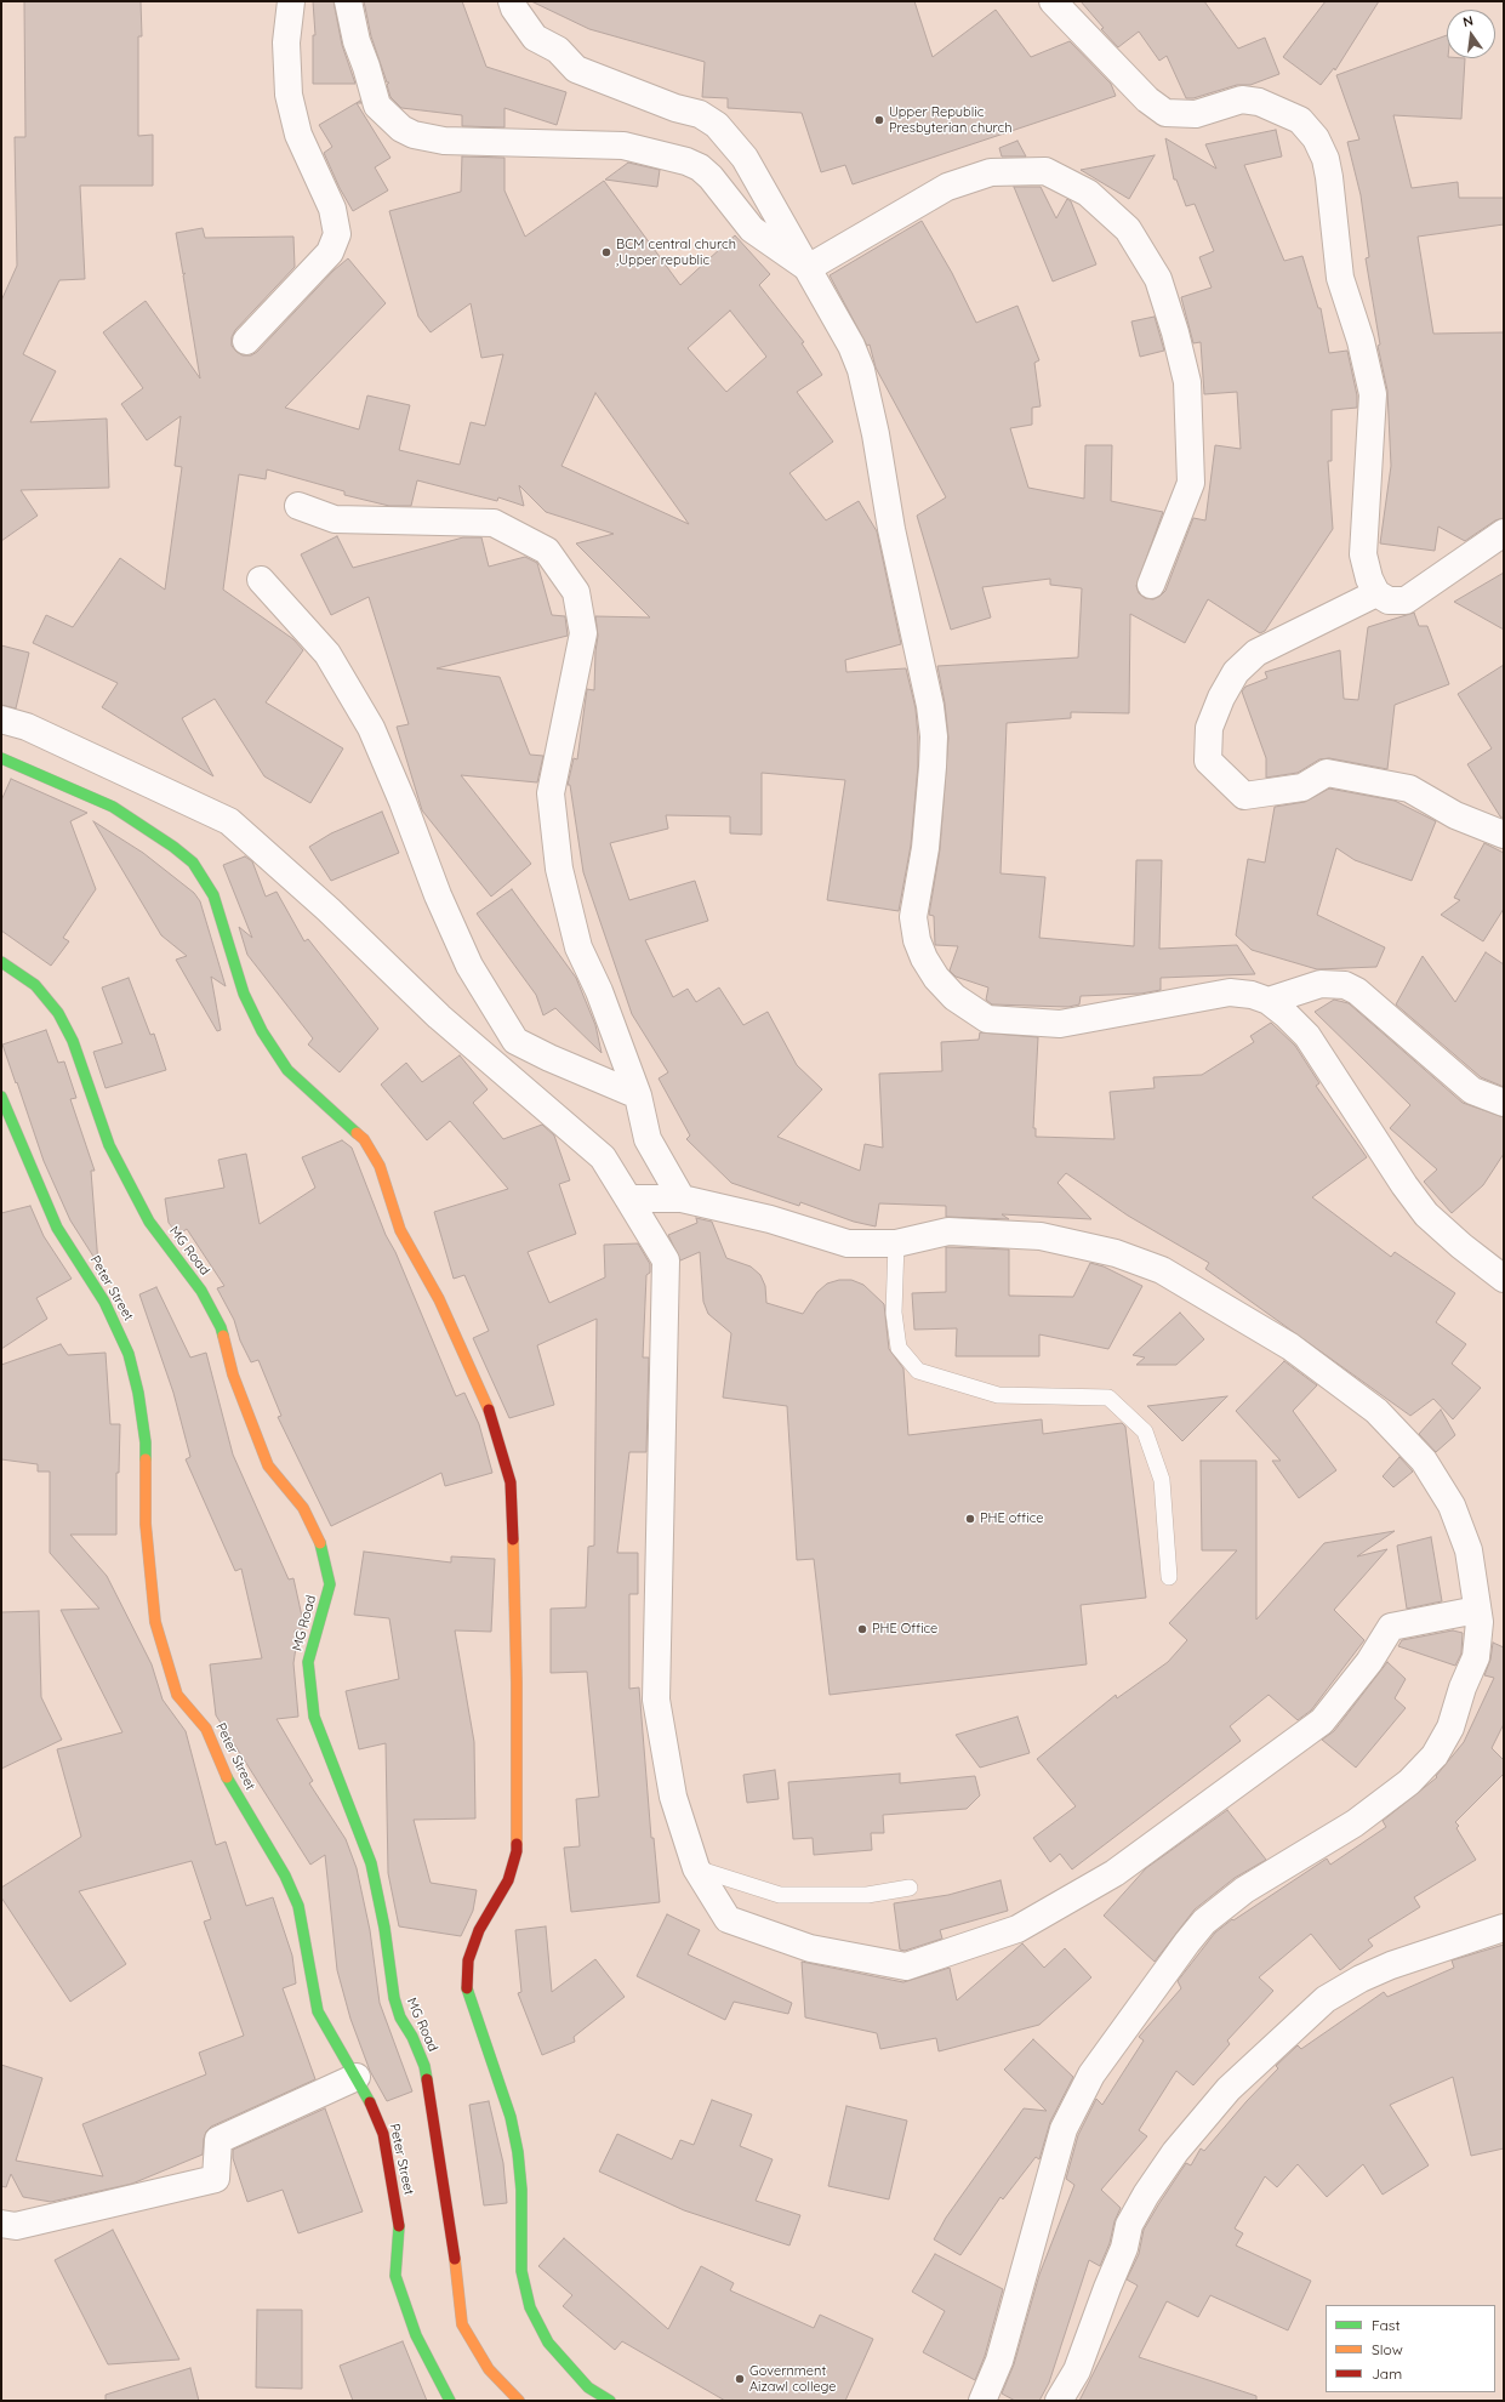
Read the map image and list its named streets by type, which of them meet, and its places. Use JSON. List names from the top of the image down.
{
  "streets": {
    "main road": ["MG Road", "Peter Street"]
  },
  "places": [
    "Upper Republic Presbyterian church",
    "BCM central church ,Upper republic",
    "PHE office",
    "PHE Office",
    "Government Aizawl college"
  ],
  "legend": ["Fast", "Slow", "Jam"],
  "north": "top"
}
